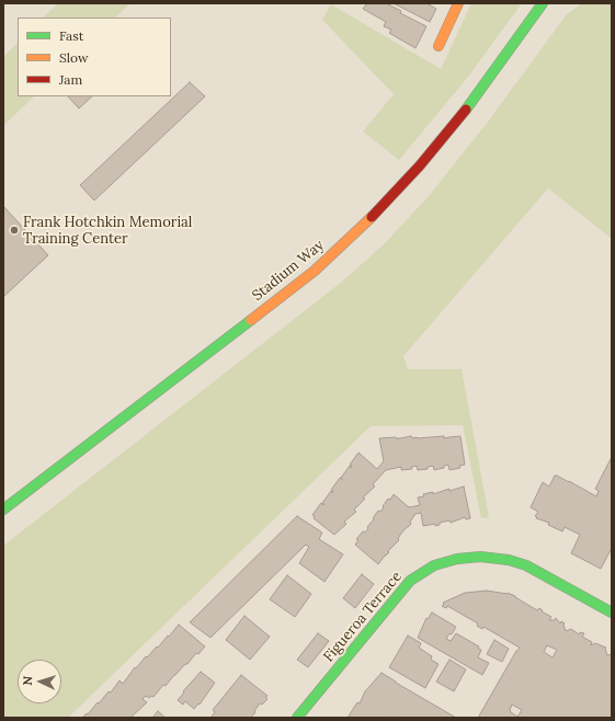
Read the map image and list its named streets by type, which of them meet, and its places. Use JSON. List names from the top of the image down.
{
  "streets": {
    "street": ["Stadium Way", "Figueroa Terrace"]
  },
  "places": ["Frank Hotchkin Memorial Training Center"],
  "legend": ["Fast", "Slow", "Jam"],
  "north": "left"
}
